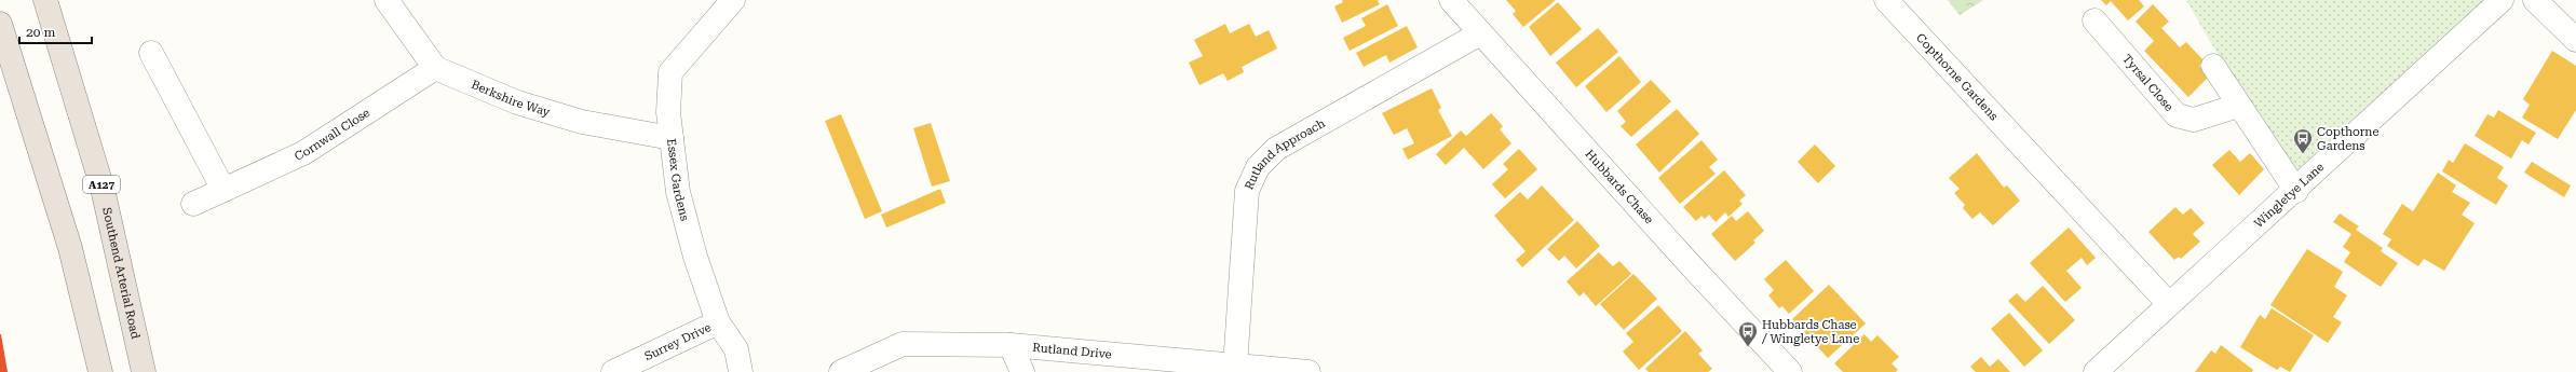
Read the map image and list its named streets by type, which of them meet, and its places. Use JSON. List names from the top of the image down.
{
  "streets": {
    "highway": ["A127", "Southend Arterial Road"],
    "street": [
      "Copthorne Gardens",
      "Tyrsal Close",
      "Berkshire Way",
      "Cornwall Close",
      "Rutland Approach",
      "Essex Gardens",
      "Hubbards Chase",
      "Wingletye Lane",
      "Surrey Drive",
      "Rutland Drive"
    ]
  },
  "crossings": [
    ["Copthorne Gardens", "Wingletye Lane"],
    ["Berkshire Way", "Cornwall Close"],
    ["Berkshire Way", "Essex Gardens"],
    ["Rutland Approach", "Hubbards Chase"],
    ["Rutland Approach", "Rutland Drive"],
    ["Essex Gardens", "Surrey Drive"]
  ],
  "places": {
    "bus stop": ["Copthorne Gardens", "Hubbards Chase / Wingletye Lane"]
  },
  "scale_bar": "20 m"
}
